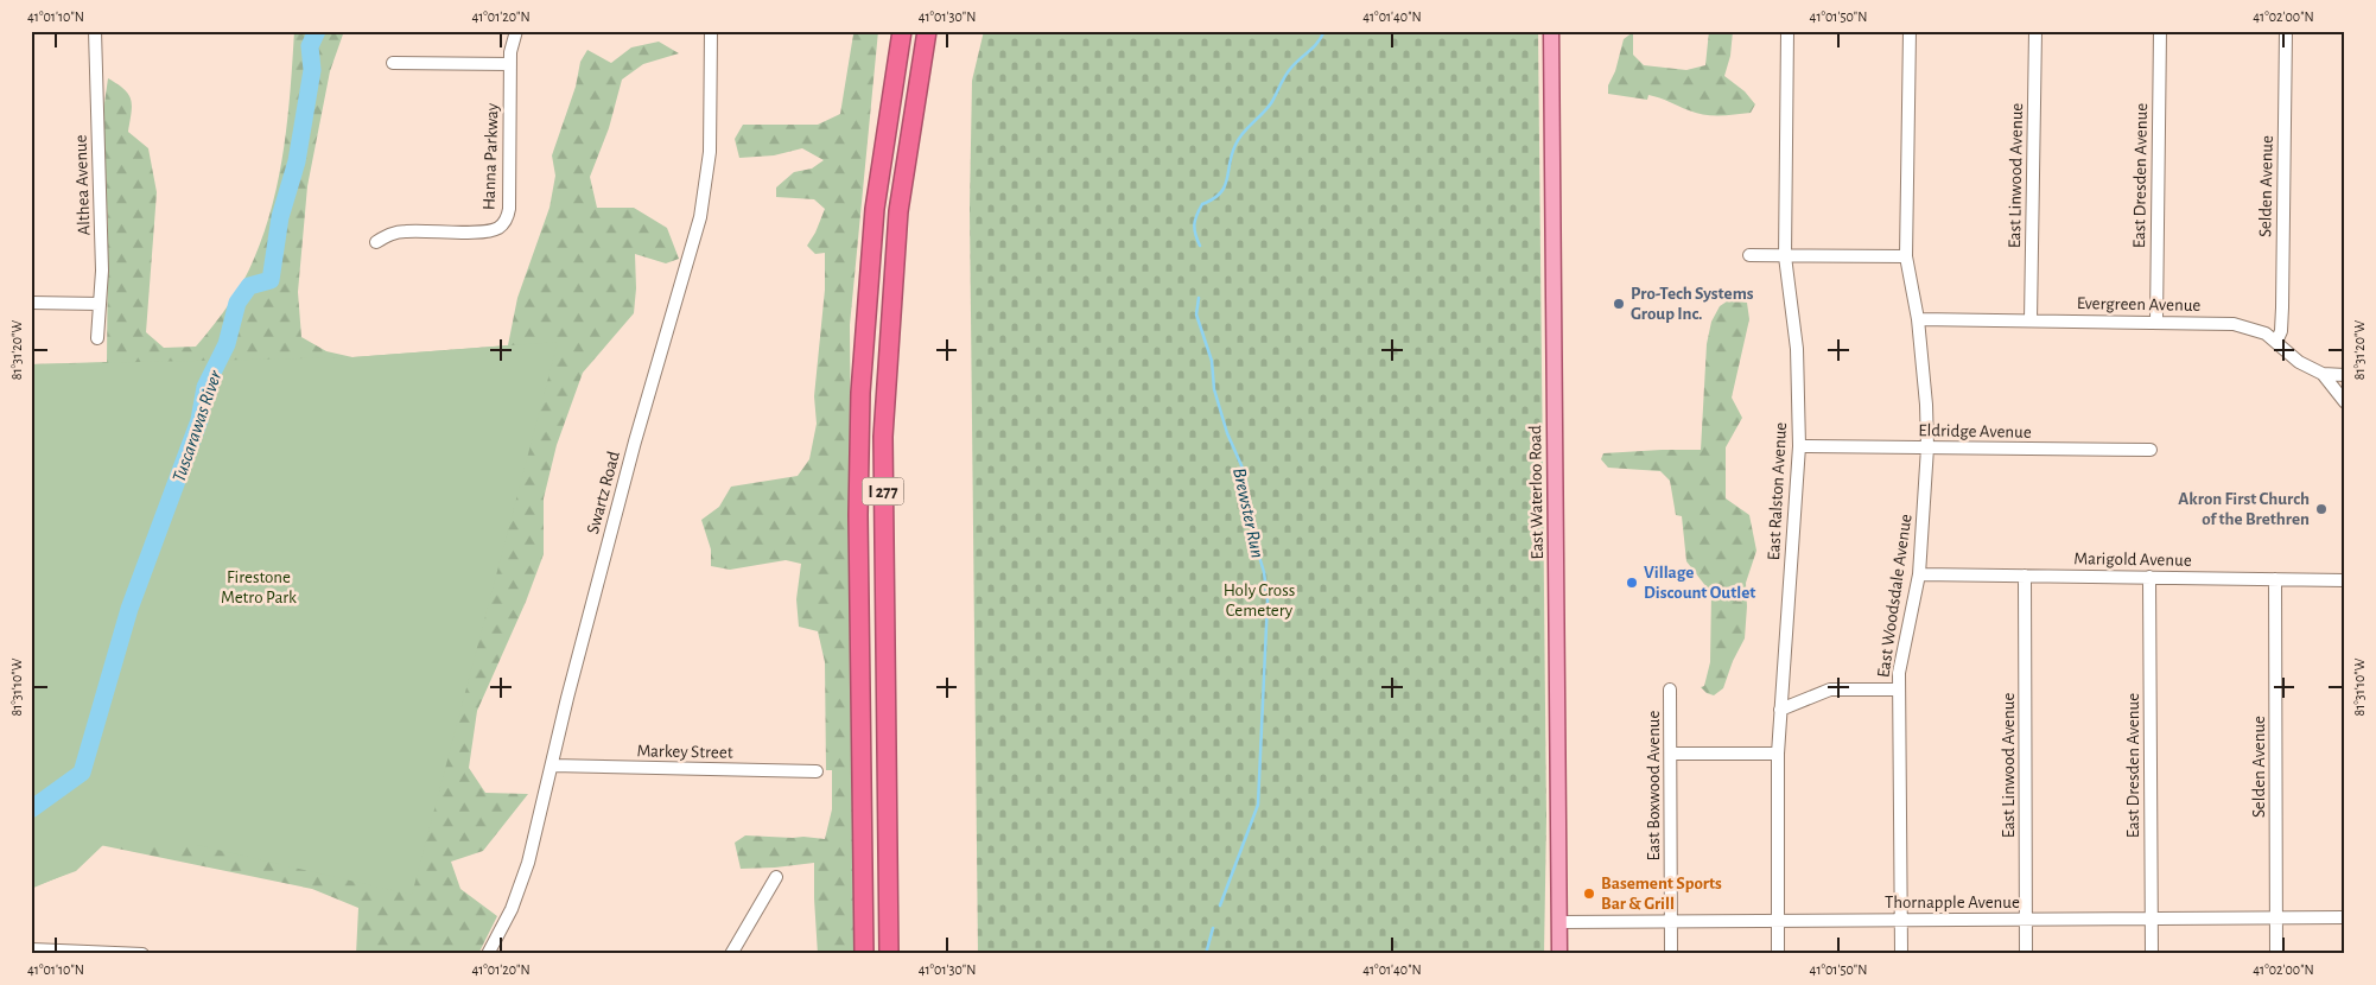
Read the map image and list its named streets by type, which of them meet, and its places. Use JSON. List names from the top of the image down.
{
  "streets": {
    "highway": ["I 277"],
    "main road": ["East Waterloo Road"],
    "street": [
      "Hanna Parkway",
      "East Linwood Avenue",
      "East Dresden Avenue",
      "Althea Avenue",
      "Selden Avenue",
      "Evergreen Avenue",
      "Eldridge Avenue",
      "East Ralston Avenue",
      "Swartz Road",
      "Marigold Avenue",
      "East Woodsdale Avenue",
      "Markey Street",
      "East Boxwood Avenue",
      "Thornapple Avenue"
    ]
  },
  "crossings": [
    ["East Linwood Avenue", "Evergreen Avenue"],
    ["East Linwood Avenue", "Marigold Avenue"],
    ["East Linwood Avenue", "Thornapple Avenue"],
    ["East Dresden Avenue", "Evergreen Avenue"],
    ["East Dresden Avenue", "Marigold Avenue"],
    ["East Dresden Avenue", "Thornapple Avenue"],
    ["Selden Avenue", "Evergreen Avenue"],
    ["Selden Avenue", "Marigold Avenue"],
    ["Selden Avenue", "Thornapple Avenue"],
    ["Evergreen Avenue", "East Woodsdale Avenue"],
    ["Eldridge Avenue", "East Ralston Avenue"],
    ["Eldridge Avenue", "East Woodsdale Avenue"],
    ["East Ralston Avenue", "Thornapple Avenue"],
    ["Swartz Road", "Markey Street"],
    ["East Waterloo Road", "Thornapple Avenue"],
    ["Marigold Avenue", "East Woodsdale Avenue"],
    ["East Woodsdale Avenue", "Thornapple Avenue"],
    ["East Boxwood Avenue", "Thornapple Avenue"]
  ],
  "water": ["Tuscarawas River", "Brewster Run"],
  "parks": ["Firestone Metro Park", "Holy Cross Cemetery"],
  "places": [
    "Pro-Tech Systems Group Inc.",
    "Akron First Church of the Brethren",
    "Village Discount Outlet",
    "Basement Sports Bar & Grill"
  ],
  "coordinates": [
    "41°01'10\"N",
    "41°01'20\"N",
    "41°01'30\"N",
    "41°01'40\"N",
    "41°01'50\"N",
    "41°02'00\"N",
    "81°31'20\"W",
    "81°31'10\"W"
  ]
}
